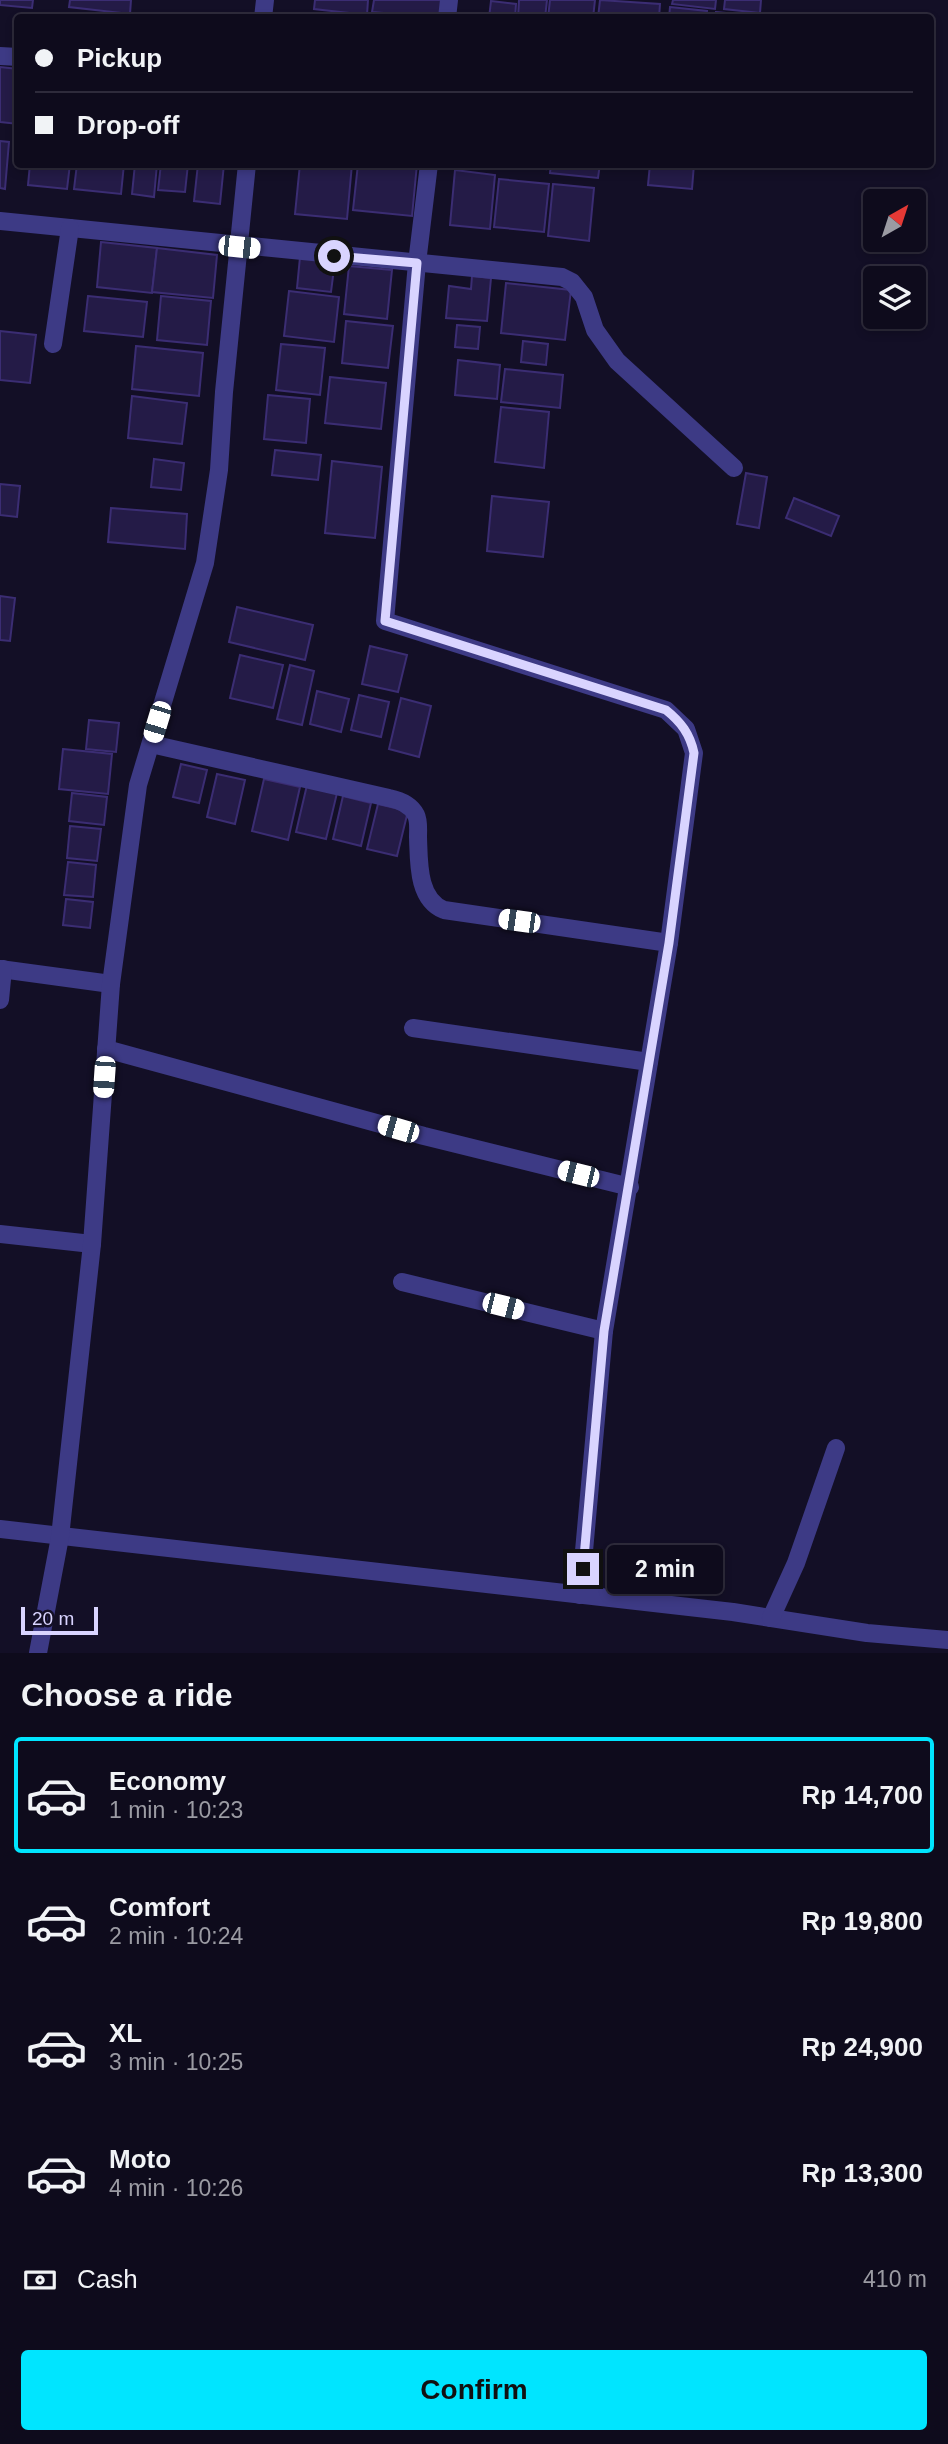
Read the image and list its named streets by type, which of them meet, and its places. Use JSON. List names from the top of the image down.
{
  "scale_bar": "20 m",
  "north": "top right",
  "page": {
    "banner": ["Pickup", "Drop-off"],
    "bubble": "2 min",
    "scale": "20 m",
    "heading": "Choose a ride",
    "list": [
      {
        "name": "Economy",
        "note": "1 min · 10:23",
        "value": "Rp 14,700"
      },
      {
        "name": "Comfort",
        "note": "2 min · 10:24",
        "value": "Rp 19,800"
      },
      {
        "name": "XL",
        "note": "3 min · 10:25",
        "value": "Rp 24,900"
      },
      {
        "name": "Moto",
        "note": "4 min · 10:26",
        "value": "Rp 13,300"
      }
    ],
    "pay": ["Cash", "410 m"],
    "buttons": "Confirm"
  }
}
